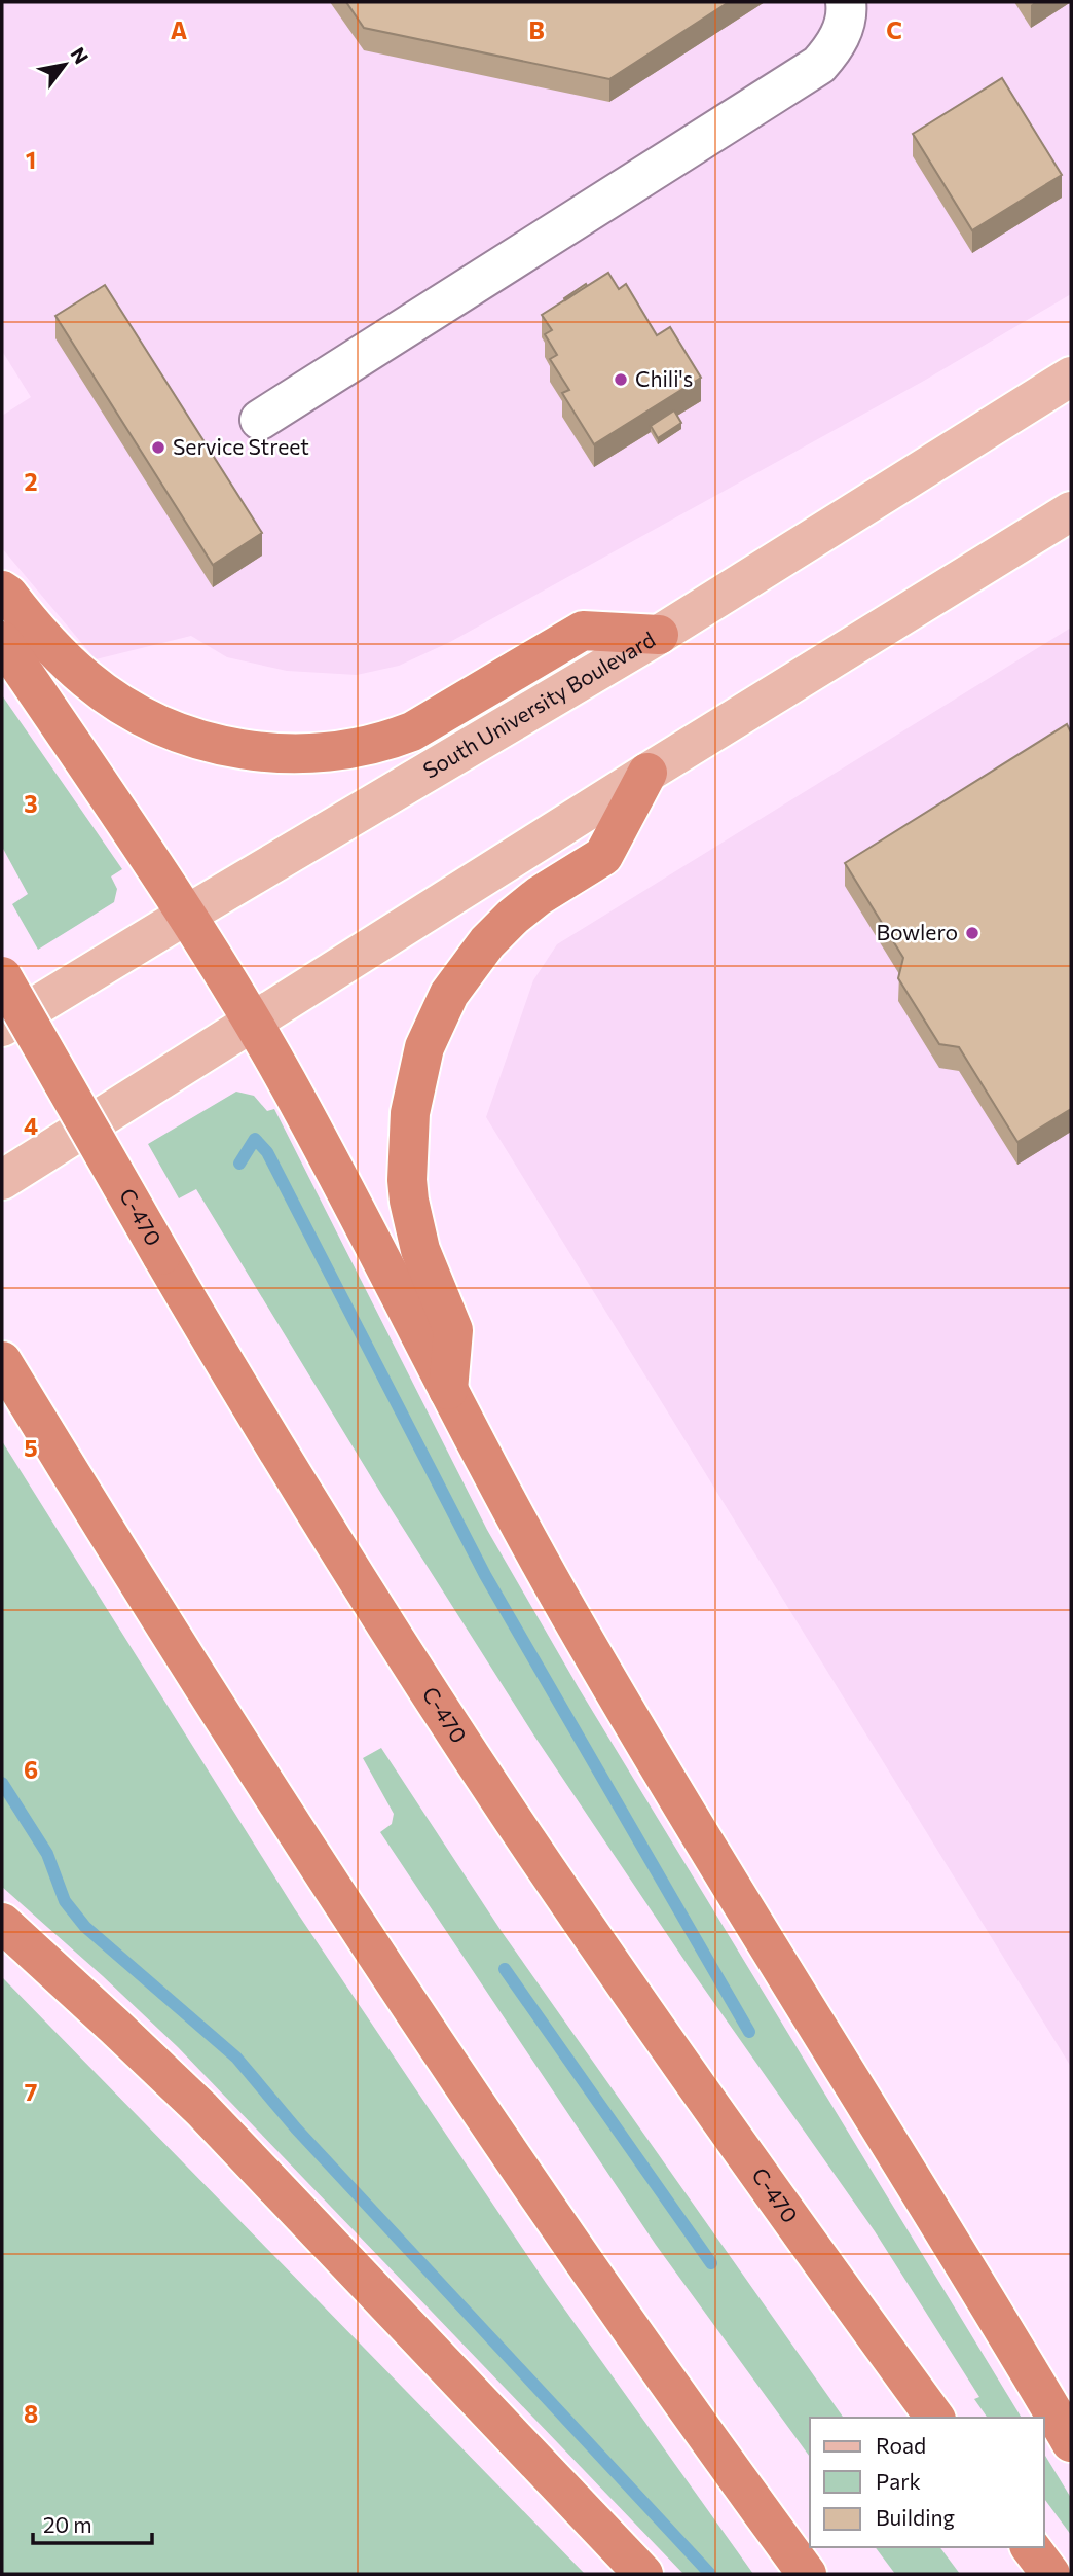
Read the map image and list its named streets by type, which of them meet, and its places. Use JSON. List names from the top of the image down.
{
  "streets": {
    "highway": ["C-470"],
    "main road": ["South University Boulevard"]
  },
  "places": ["Chili's", "Service Street", "Bowlero"],
  "legend": ["Road", "Park", "Building"],
  "scale_bar": "20 m",
  "north": "top right",
  "grid": {
    "columns": ["A", "B", "C"],
    "rows": [
      "1",
      "2",
      "3",
      "4",
      "5",
      "6",
      "7",
      "8"
    ]
  }
}
